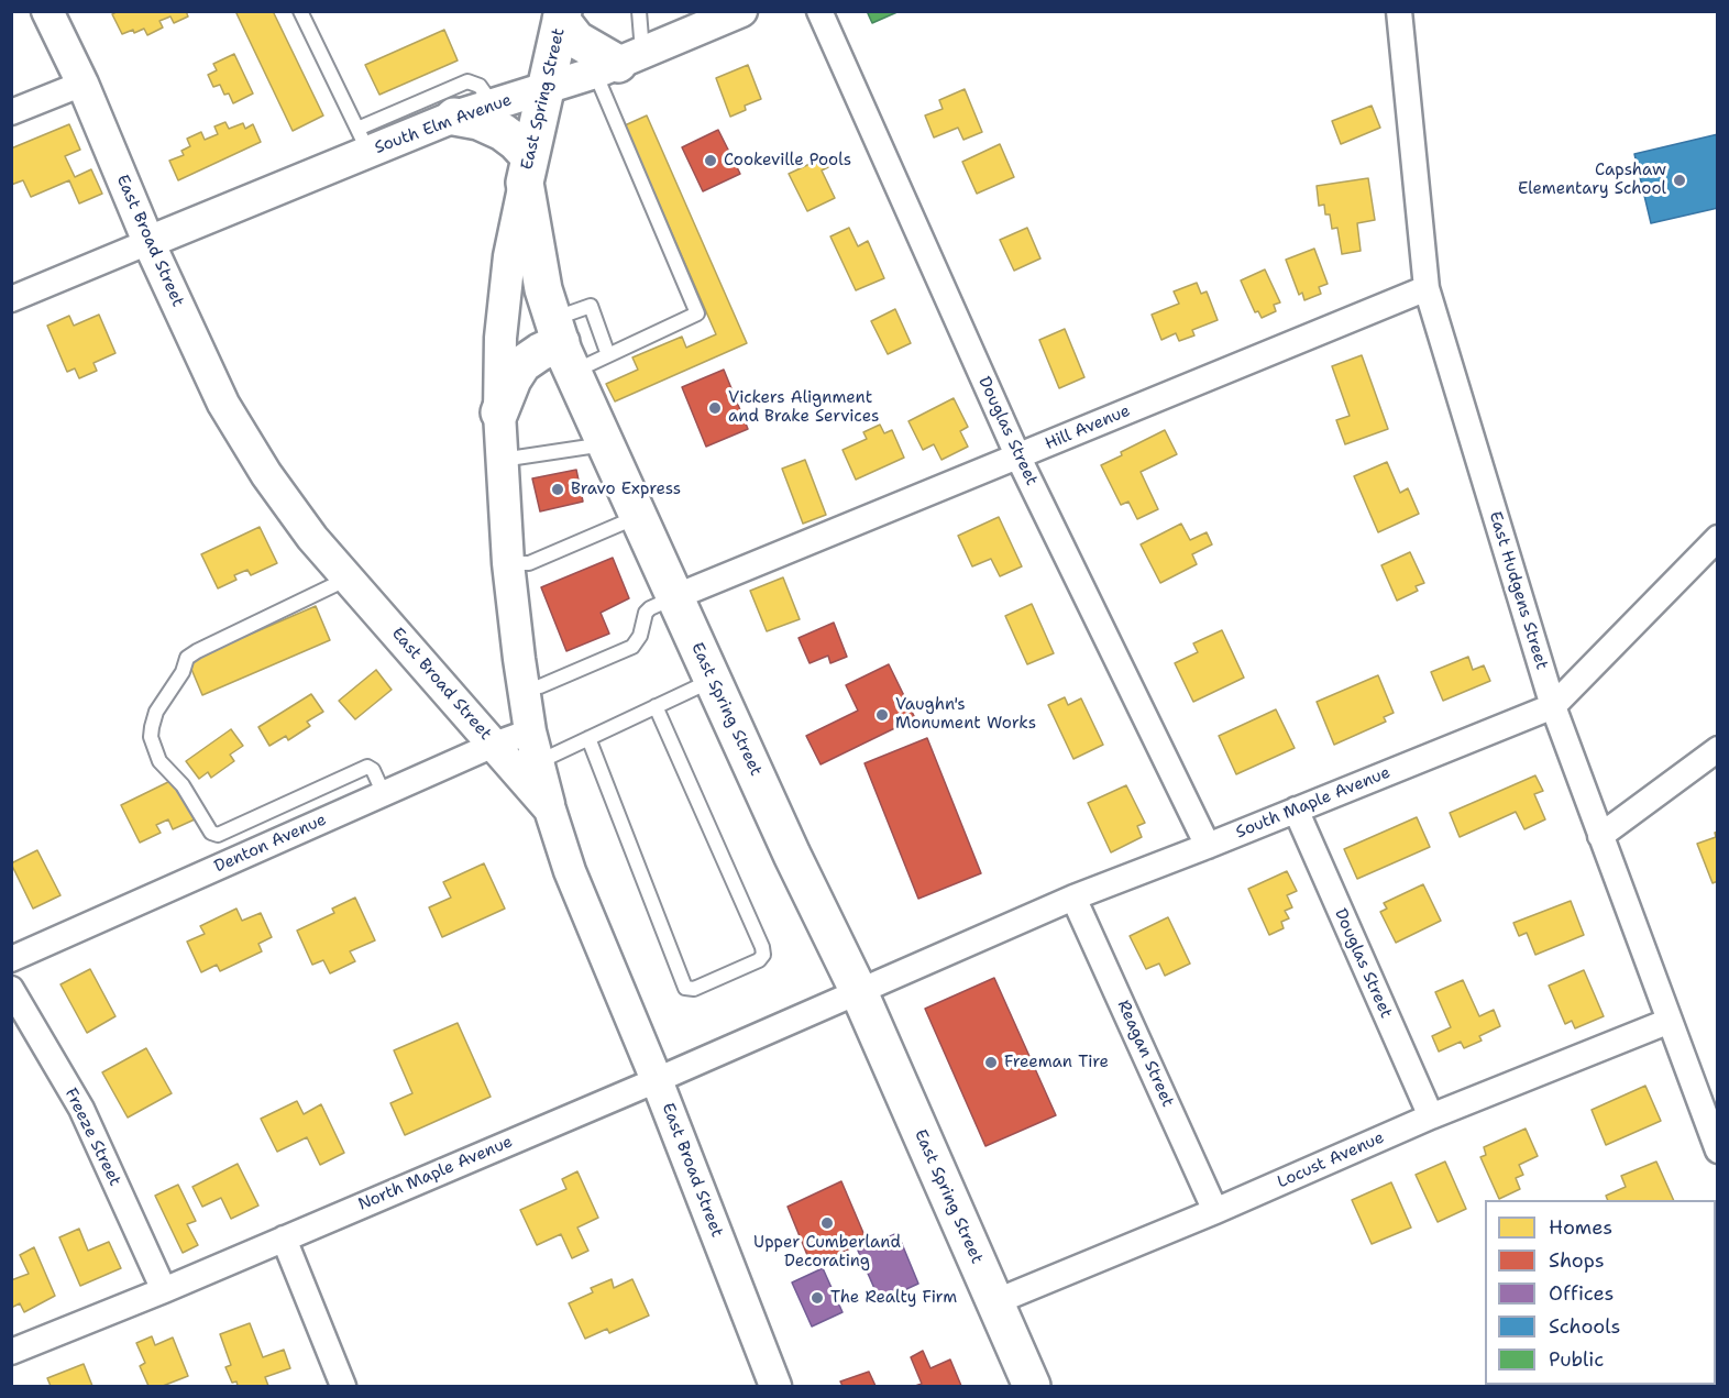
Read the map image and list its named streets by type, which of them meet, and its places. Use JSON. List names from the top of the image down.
{
  "streets": {
    "main road": ["East Spring Street"],
    "street": [
      "South Elm Avenue",
      "East Broad Street",
      "Hill Avenue",
      "Douglas Street",
      "East Hudgens Street",
      "South Maple Avenue",
      "Denton Avenue",
      "Reagan Street",
      "Freeze Street",
      "Locust Avenue",
      "North Maple Avenue"
    ]
  },
  "crossings": [
    ["East Spring Street", "South Elm Avenue"],
    ["East Spring Street", "Hill Avenue"],
    ["East Spring Street", "South Maple Avenue"],
    ["East Spring Street", "Locust Avenue"],
    ["East Spring Street", "North Maple Avenue"],
    ["South Elm Avenue", "East Broad Street"],
    ["East Broad Street", "Denton Avenue"],
    ["East Broad Street", "North Maple Avenue"],
    ["Hill Avenue", "Douglas Street"],
    ["Hill Avenue", "East Hudgens Street"],
    ["Douglas Street", "South Maple Avenue"],
    ["Douglas Street", "Locust Avenue"],
    ["East Hudgens Street", "South Maple Avenue"],
    ["East Hudgens Street", "Locust Avenue"],
    ["South Maple Avenue", "Reagan Street"],
    ["South Maple Avenue", "North Maple Avenue"],
    ["Reagan Street", "Locust Avenue"],
    ["Freeze Street", "North Maple Avenue"]
  ],
  "places": [
    "Cookeville Pools",
    "Capshaw Elementary School",
    "Vickers Alignment and Brake Services",
    "Bravo Express",
    "Vaughn's Monument Works",
    "Freeman Tire",
    "Upper Cumberland Decorating",
    "The Realty Firm"
  ],
  "legend": [
    "Homes",
    "Shops",
    "Offices",
    "Schools",
    "Public"
  ]
}
